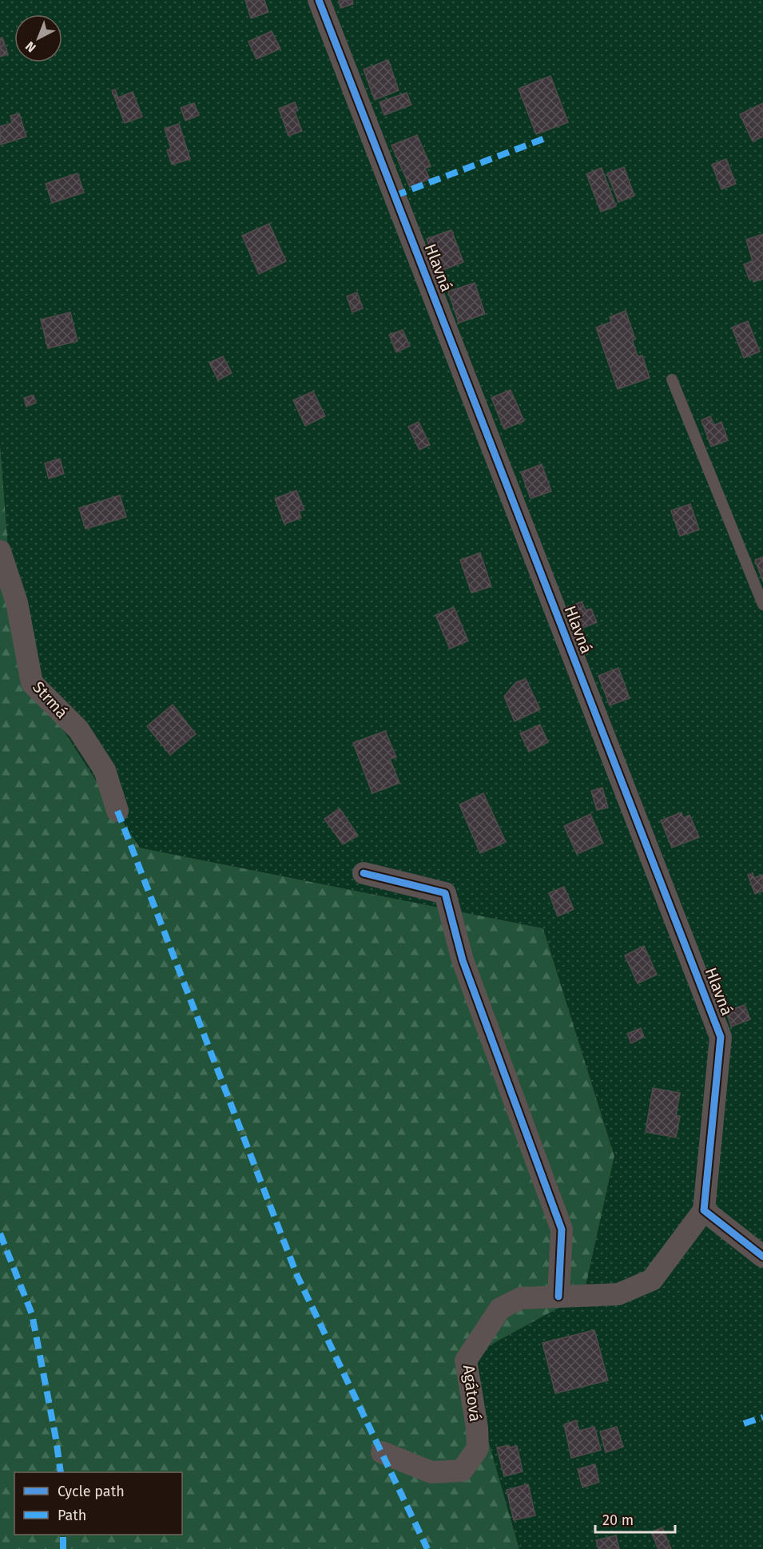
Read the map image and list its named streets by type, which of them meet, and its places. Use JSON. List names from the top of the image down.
{
  "streets": {
    "street": ["Hlavná", "Strmá", "Agátová"]
  },
  "crossings": [
    ["Hlavná", "Agátová"]
  ],
  "legend": ["Cycle path", "Path"],
  "scale_bar": "20 m",
  "north": "bottom left"
}
